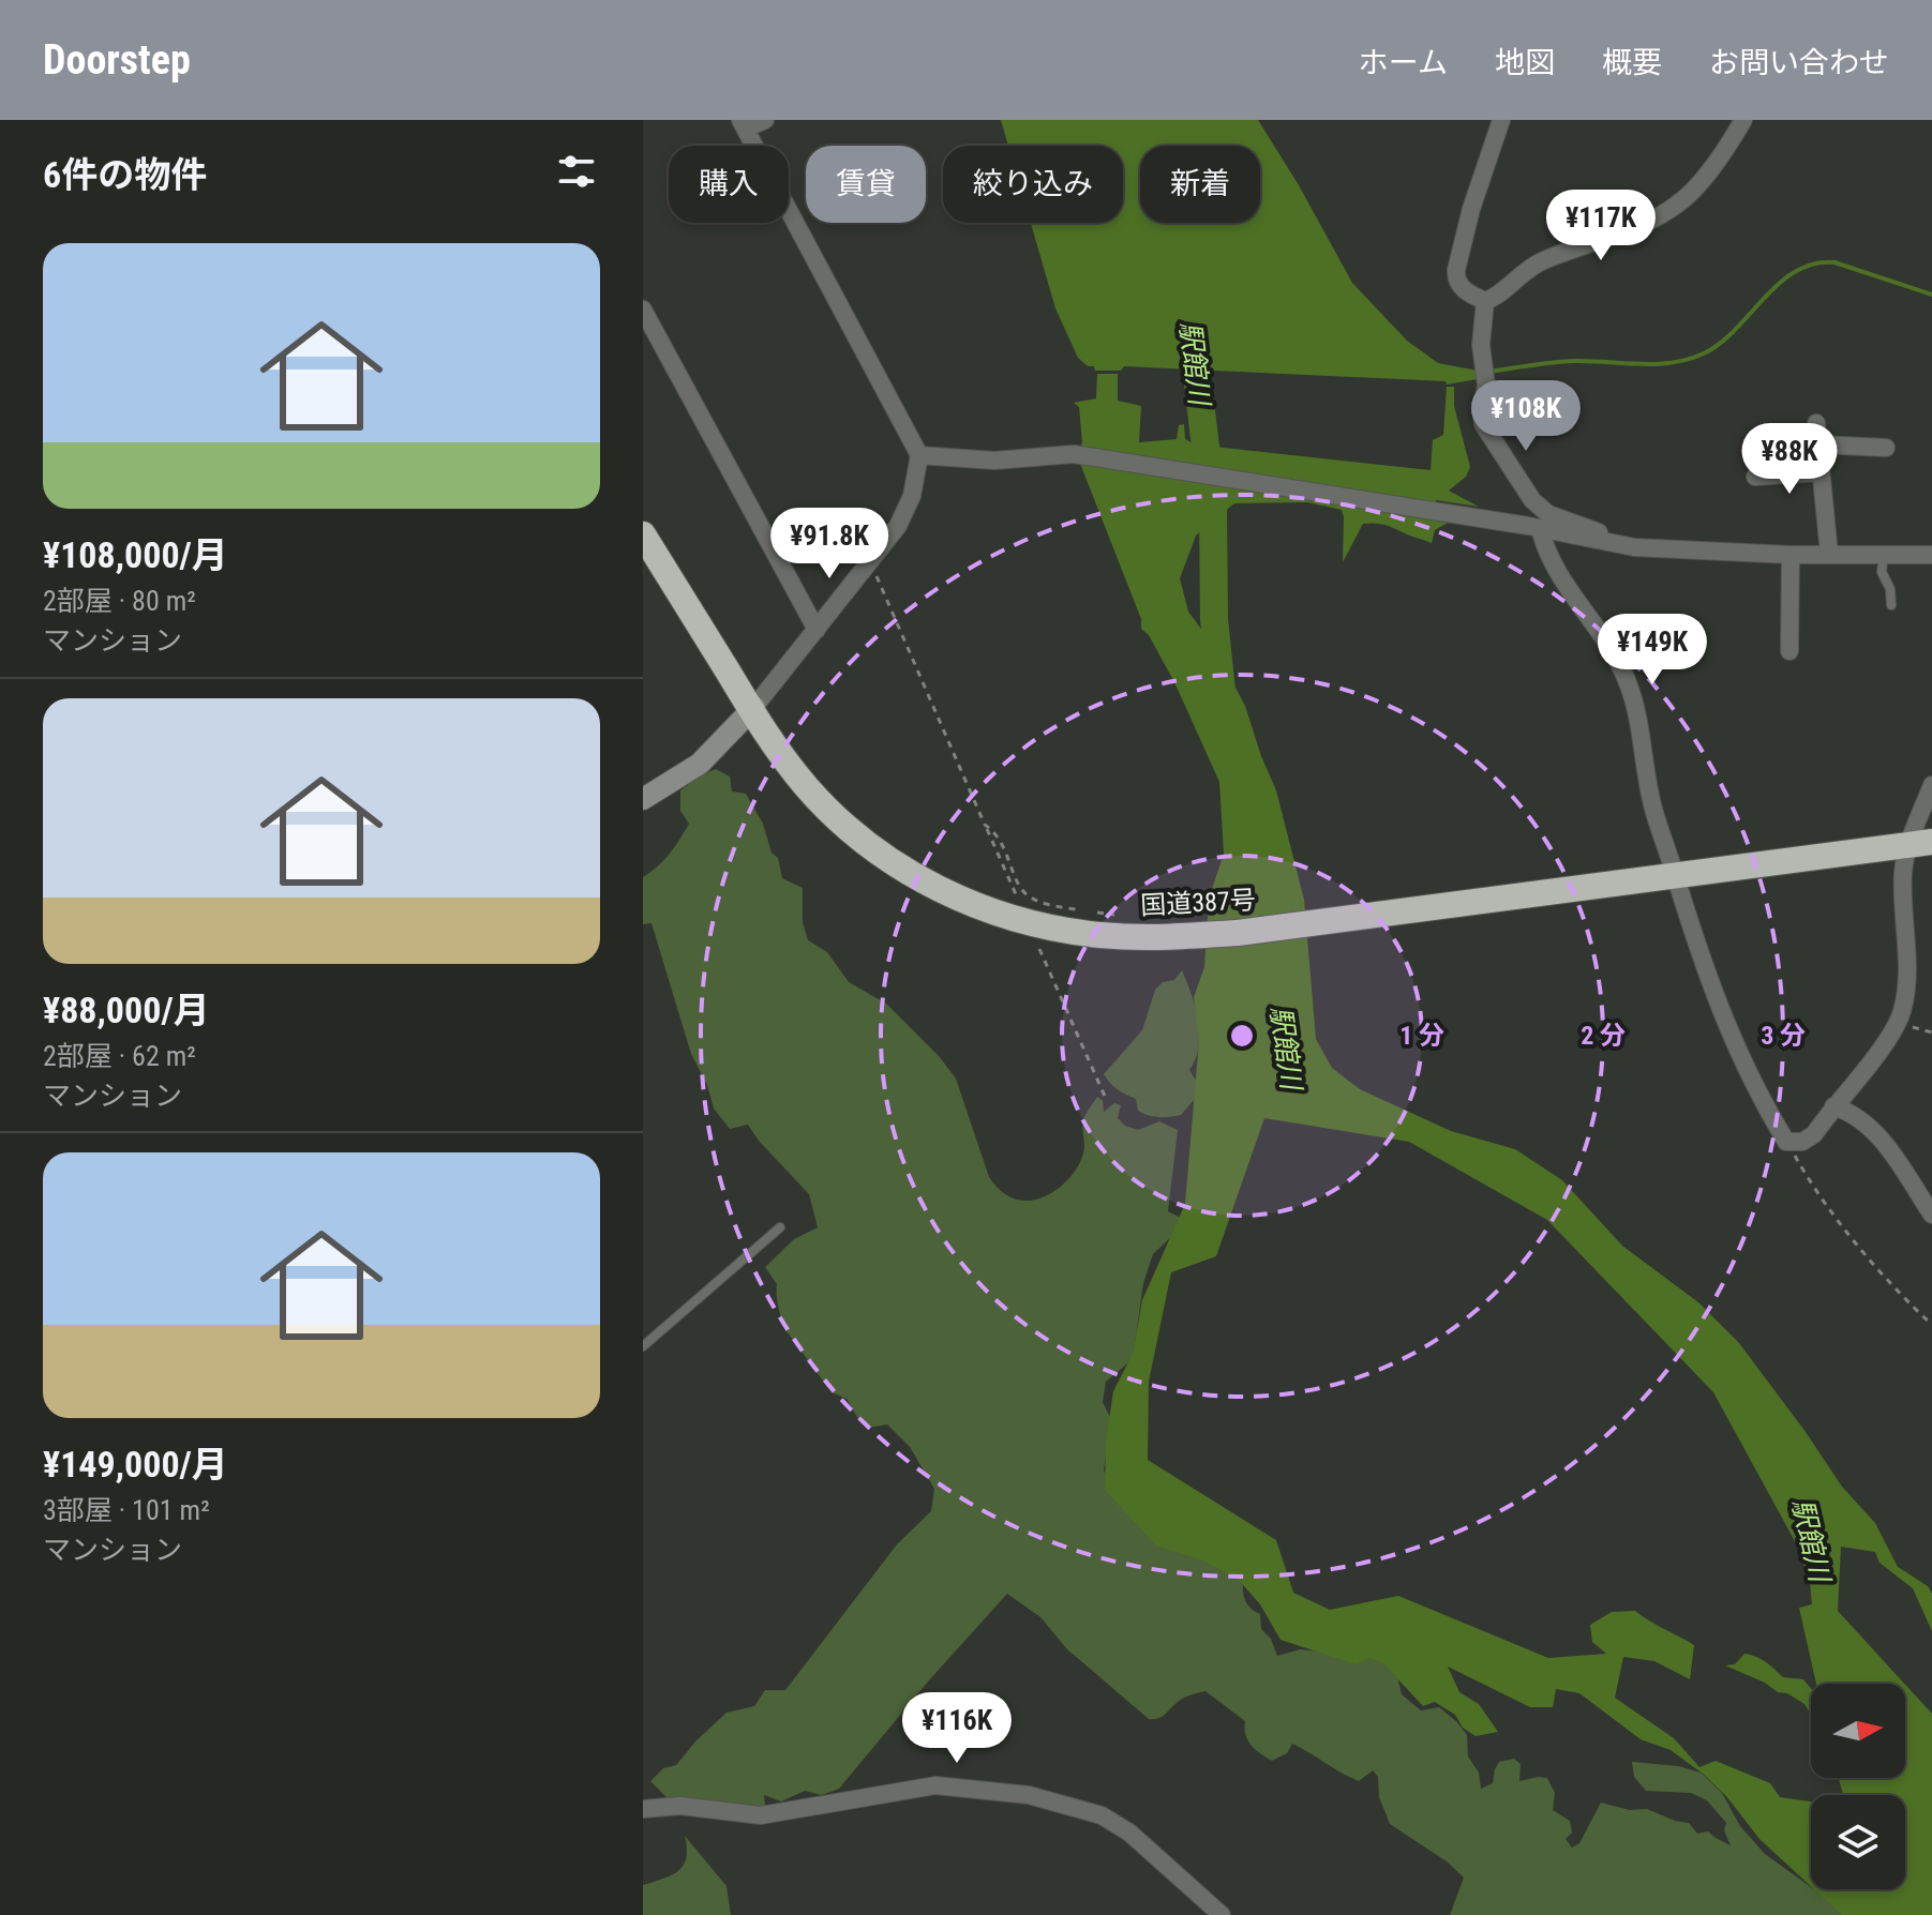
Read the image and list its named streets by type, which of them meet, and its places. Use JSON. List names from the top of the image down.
{
  "streets": {
    "highway": ["国道387号"]
  },
  "water": ["駅館川"],
  "north": "right",
  "page": {
    "header": "Doorstep",
    "nav": [
      "ホーム",
      "地図",
      "概要",
      "お問い合わせ"
    ],
    "heading": "6件の物件",
    "chip": [
      "購入",
      "賃貸",
      "絞り込み",
      "新着"
    ],
    "price": [
      "¥117K",
      "¥108K",
      "¥88K",
      "¥91.8K",
      "¥149K",
      "¥116K"
    ],
    "list": [
      {
        "name": "¥108,000/月",
        "note": "2部屋 · 80 m² · マンション"
      },
      {
        "name": "¥88,000/月",
        "note": "2部屋 · 62 m² · マンション"
      },
      {
        "name": "¥149,000/月",
        "note": "3部屋 · 101 m² · マンション"
      }
    ]
  },
  "rings": ["1 分", "2 分", "3 分"]
}
